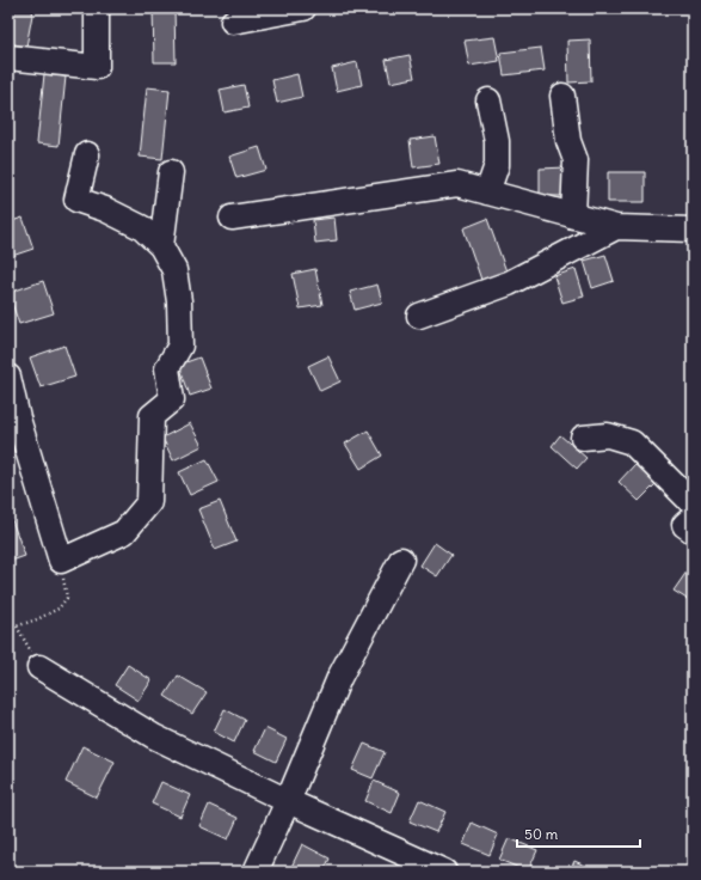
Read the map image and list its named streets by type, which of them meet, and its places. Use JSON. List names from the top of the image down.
{
  "scale_bar": "50 m"
}
